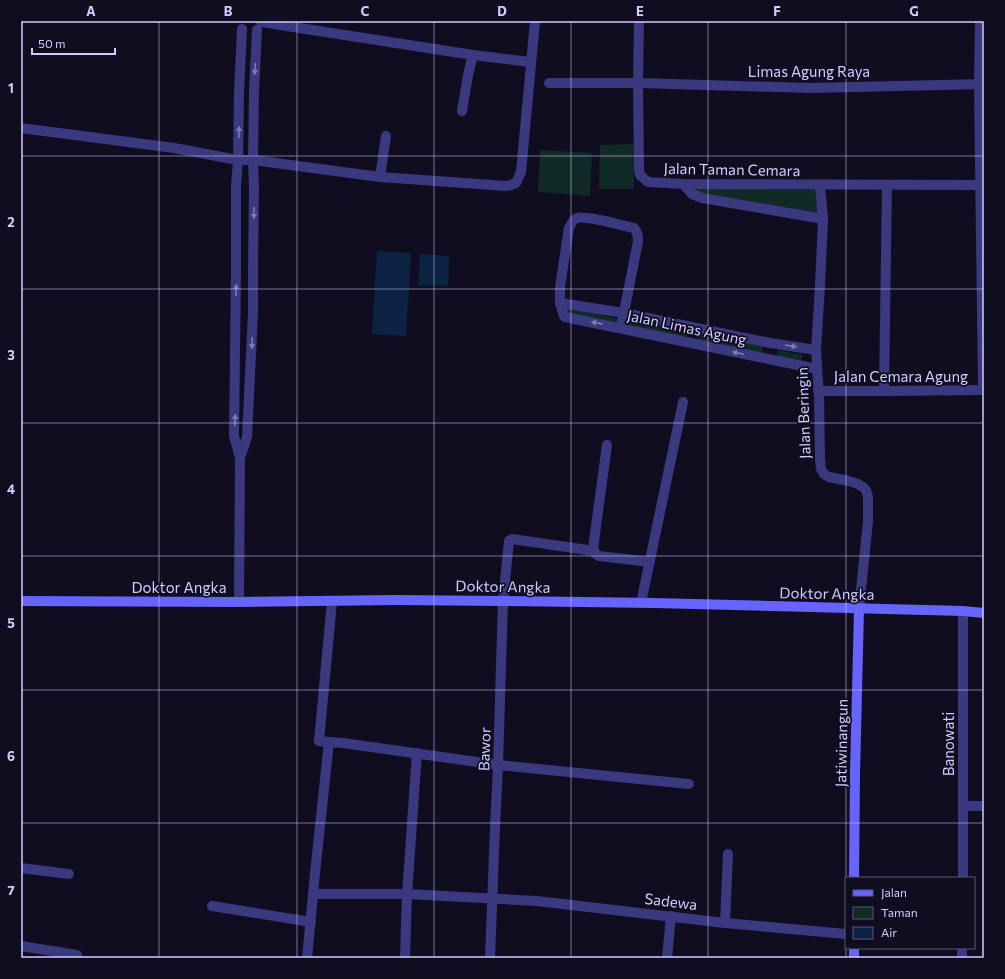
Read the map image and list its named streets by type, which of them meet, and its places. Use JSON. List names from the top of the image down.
{
  "streets": {
    "street": [
      "Limas Agung Raya",
      "Jalan Taman Cemara",
      "Jalan Limas Agung",
      "Jalan Cemara Agung",
      "Jalan Beringin",
      "Doktor Angka",
      "Jatiwinangun",
      "Banowati",
      "Bawor",
      "Sadewa"
    ]
  },
  "crossings": [
    ["Limas Agung Raya", "Jalan Taman Cemara"],
    ["Jalan Taman Cemara", "Jalan Beringin"],
    ["Jalan Limas Agung", "Jalan Beringin"],
    ["Jalan Cemara Agung", "Jalan Beringin"],
    ["Jalan Beringin", "Doktor Angka"],
    ["Jalan Beringin", "Jatiwinangun"],
    ["Doktor Angka", "Jatiwinangun"],
    ["Doktor Angka", "Banowati"],
    ["Doktor Angka", "Bawor"],
    ["Bawor", "Sadewa"]
  ],
  "legend": ["Jalan", "Taman", "Air"],
  "scale_bar": "50 m",
  "grid": {
    "columns": [
      "A",
      "B",
      "C",
      "D",
      "E",
      "F",
      "G"
    ],
    "rows": [
      "1",
      "2",
      "3",
      "4",
      "5",
      "6",
      "7"
    ]
  }
}
